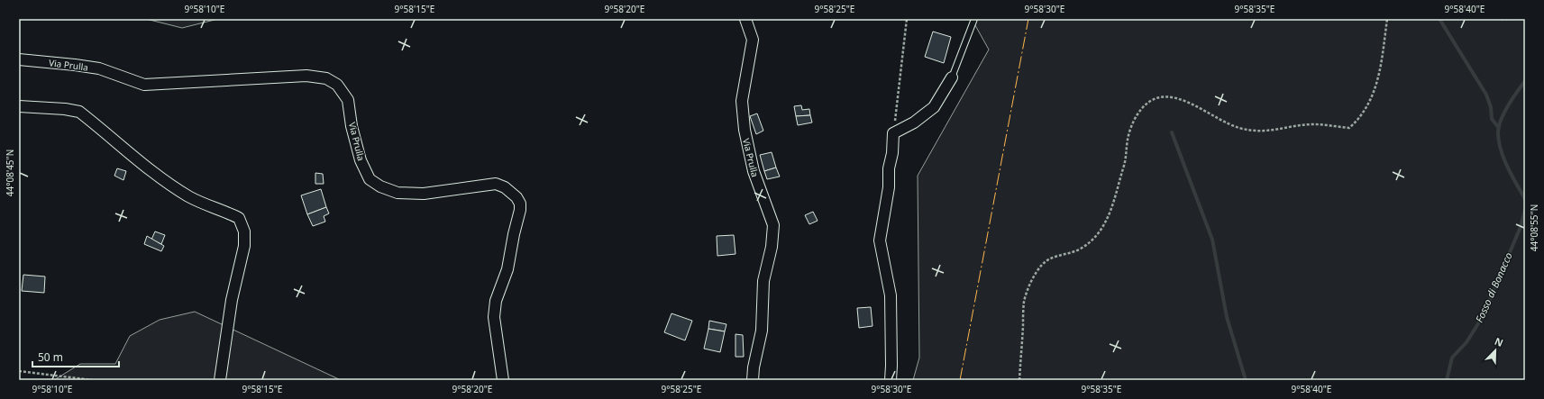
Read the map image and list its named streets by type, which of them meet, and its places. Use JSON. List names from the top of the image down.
{
  "streets": {
    "street": ["Via Prulla"]
  },
  "water": ["Fosso di Bonacco"],
  "scale_bar": "50 m",
  "north": "top right",
  "coordinates": [
    "9°58'10\"E",
    "9°58'15\"E",
    "9°58'20\"E",
    "9°58'25\"E",
    "9°58'30\"E",
    "9°58'35\"E",
    "9°58'40\"E",
    "44°08'45\"N",
    "44°08'55\"N"
  ]
}
